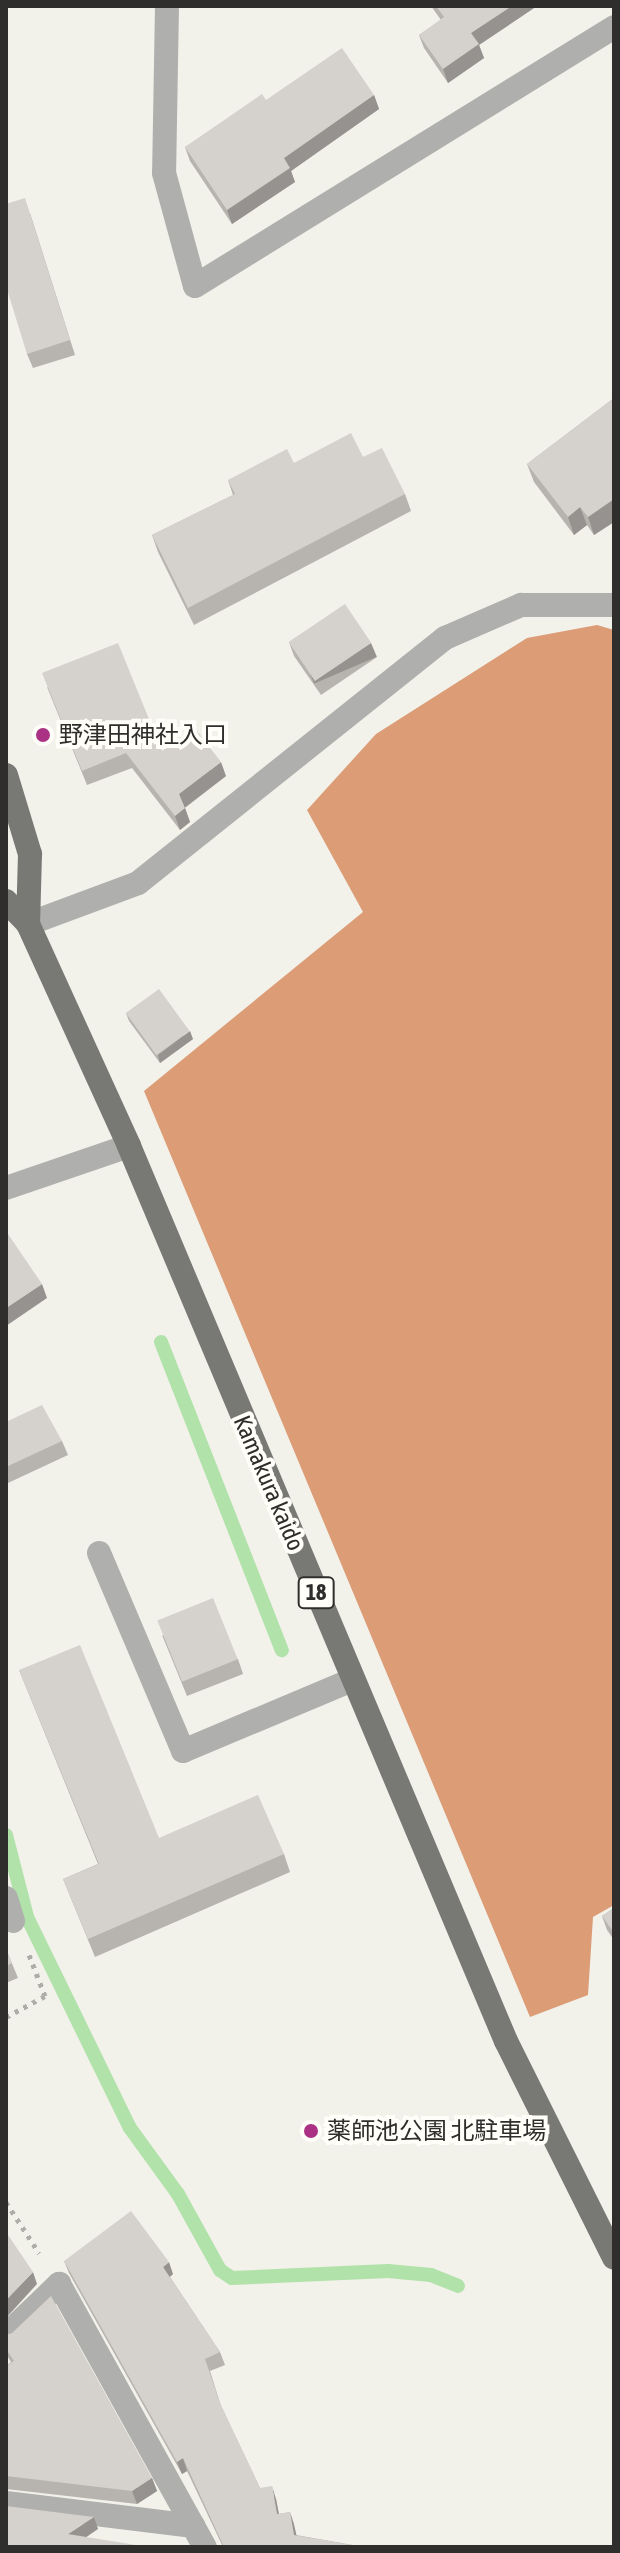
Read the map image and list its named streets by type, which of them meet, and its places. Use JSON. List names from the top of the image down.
{
  "streets": {
    "main road": ["Kamakura kaido", "18"]
  },
  "places": ["野津田神社入口", "薬師池公園 北駐車場"]
}
